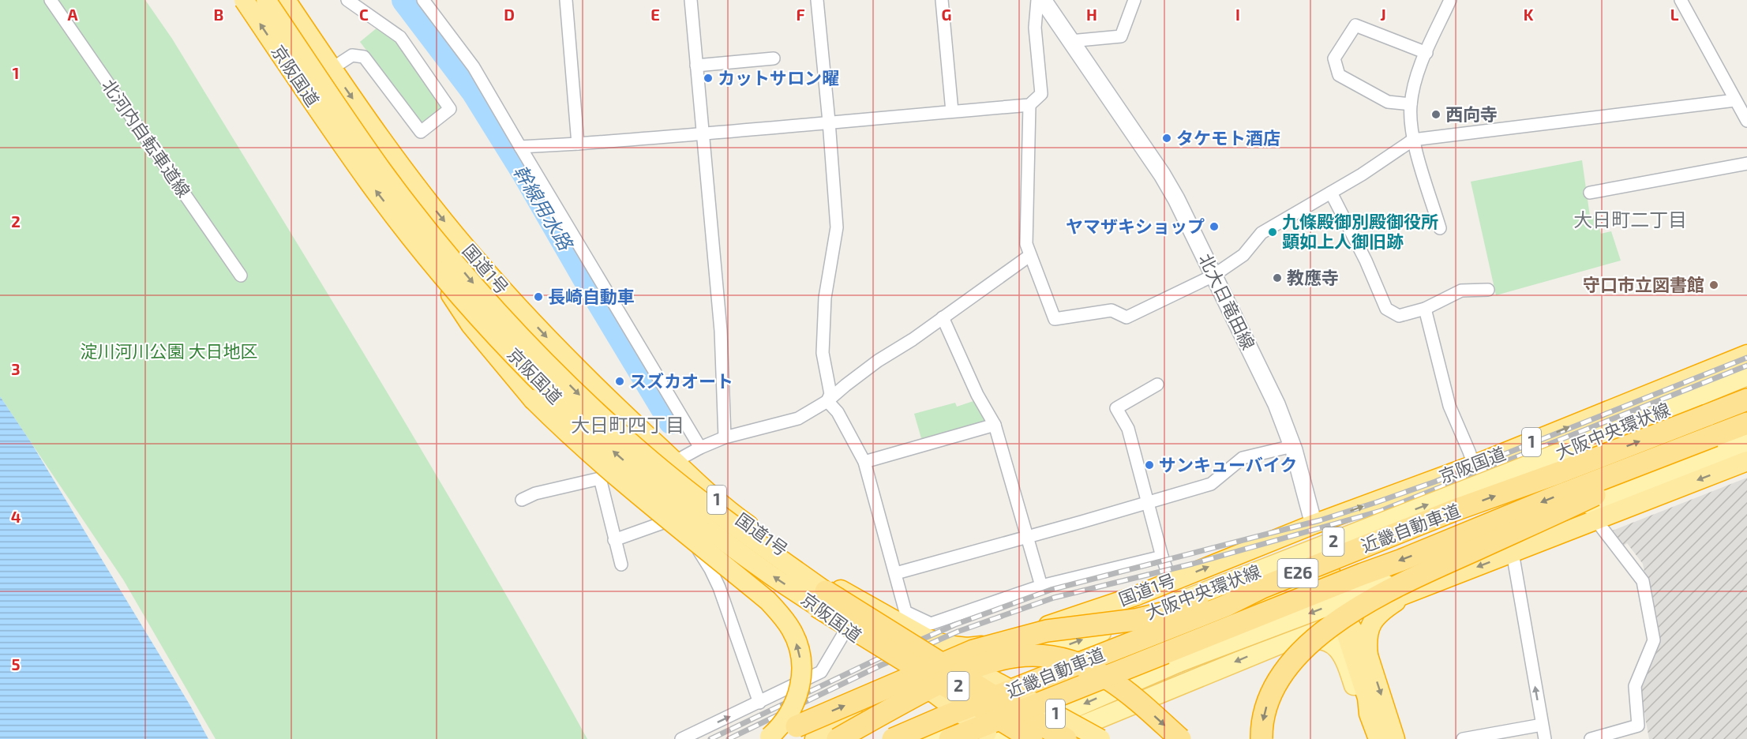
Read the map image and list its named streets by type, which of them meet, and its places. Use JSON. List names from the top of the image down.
{
  "streets": {
    "highway": [
      "京阪国道",
      "国道1号",
      "1",
      "近畿自動車道",
      "E26"
    ],
    "main road": ["北大日竜田線", "大阪中央環状線", "2"],
    "street": ["北河内自転車道線"]
  },
  "crossings": [
    ["京阪国道", "国道1号"],
    ["京阪国道", "北大日竜田線"],
    ["京阪国道", "1"],
    ["国道1号", "北大日竜田線"]
  ],
  "one_way": ["国道1号"],
  "districts": ["大日町二丁目", "大日町四丁目"],
  "water": ["幹線用水路"],
  "parks": ["淀川河川公園 大日地区"],
  "places": [
    "カットサロン曜",
    "西向寺",
    "タケモト酒店",
    "ヤマザキショップ",
    "九條殿御別殿御役所 顕如上人御旧跡",
    "教應寺",
    "守口市立図書館",
    "長崎自動車",
    "スズカオート",
    "サンキューバイク"
  ],
  "grid": {
    "columns": [
      "A",
      "B",
      "C",
      "D",
      "E",
      "F",
      "G",
      "H",
      "I",
      "J",
      "K",
      "L"
    ],
    "rows": [
      "1",
      "2",
      "3",
      "4",
      "5"
    ]
  }
}
